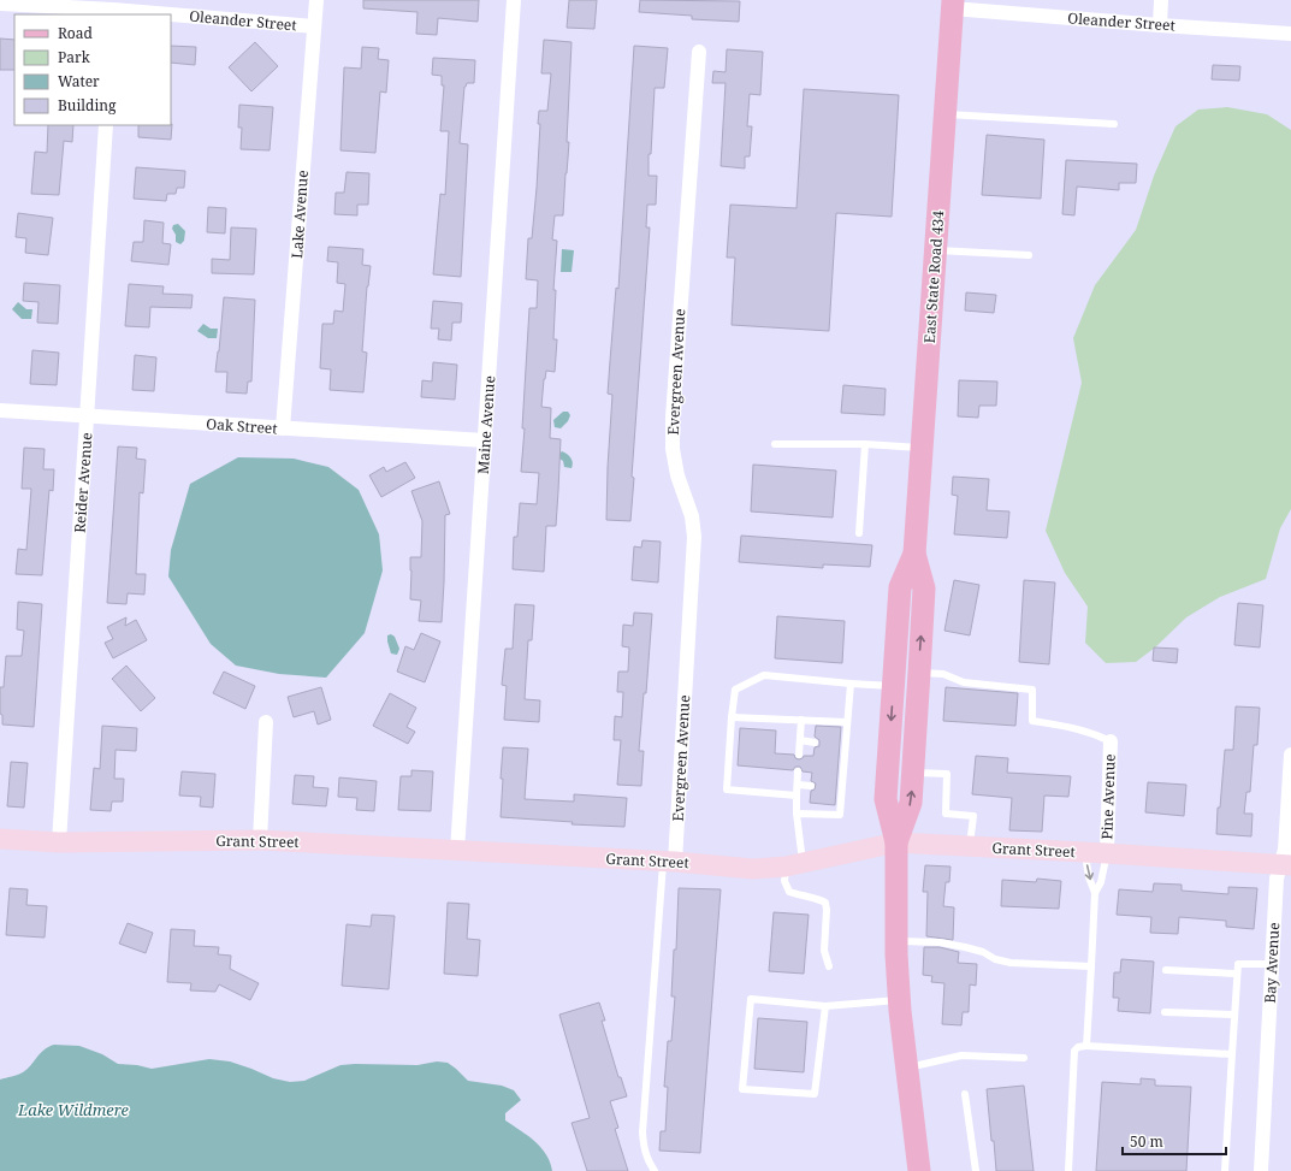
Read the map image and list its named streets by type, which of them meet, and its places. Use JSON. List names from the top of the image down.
{
  "streets": {
    "main road": ["East State Road 434"],
    "street": [
      "Oleander Street",
      "Lake Avenue",
      "Evergreen Avenue",
      "Maine Avenue",
      "Oak Street",
      "Reider Avenue",
      "Pine Avenue",
      "Grant Street",
      "Bay Avenue"
    ]
  },
  "crossings": [
    ["Oleander Street", "Lake Avenue"],
    ["Oleander Street", "East State Road 434"],
    ["Lake Avenue", "Oak Street"],
    ["Evergreen Avenue", "Grant Street"],
    ["Maine Avenue", "Oak Street"],
    ["Maine Avenue", "Grant Street"],
    ["Oak Street", "Reider Avenue"],
    ["Reider Avenue", "Grant Street"],
    ["Pine Avenue", "Grant Street"],
    ["Grant Street", "Bay Avenue"]
  ],
  "water": ["Lake Wildmere"],
  "legend": [
    "Road",
    "Park",
    "Water",
    "Building"
  ],
  "scale_bar": "50 m"
}
